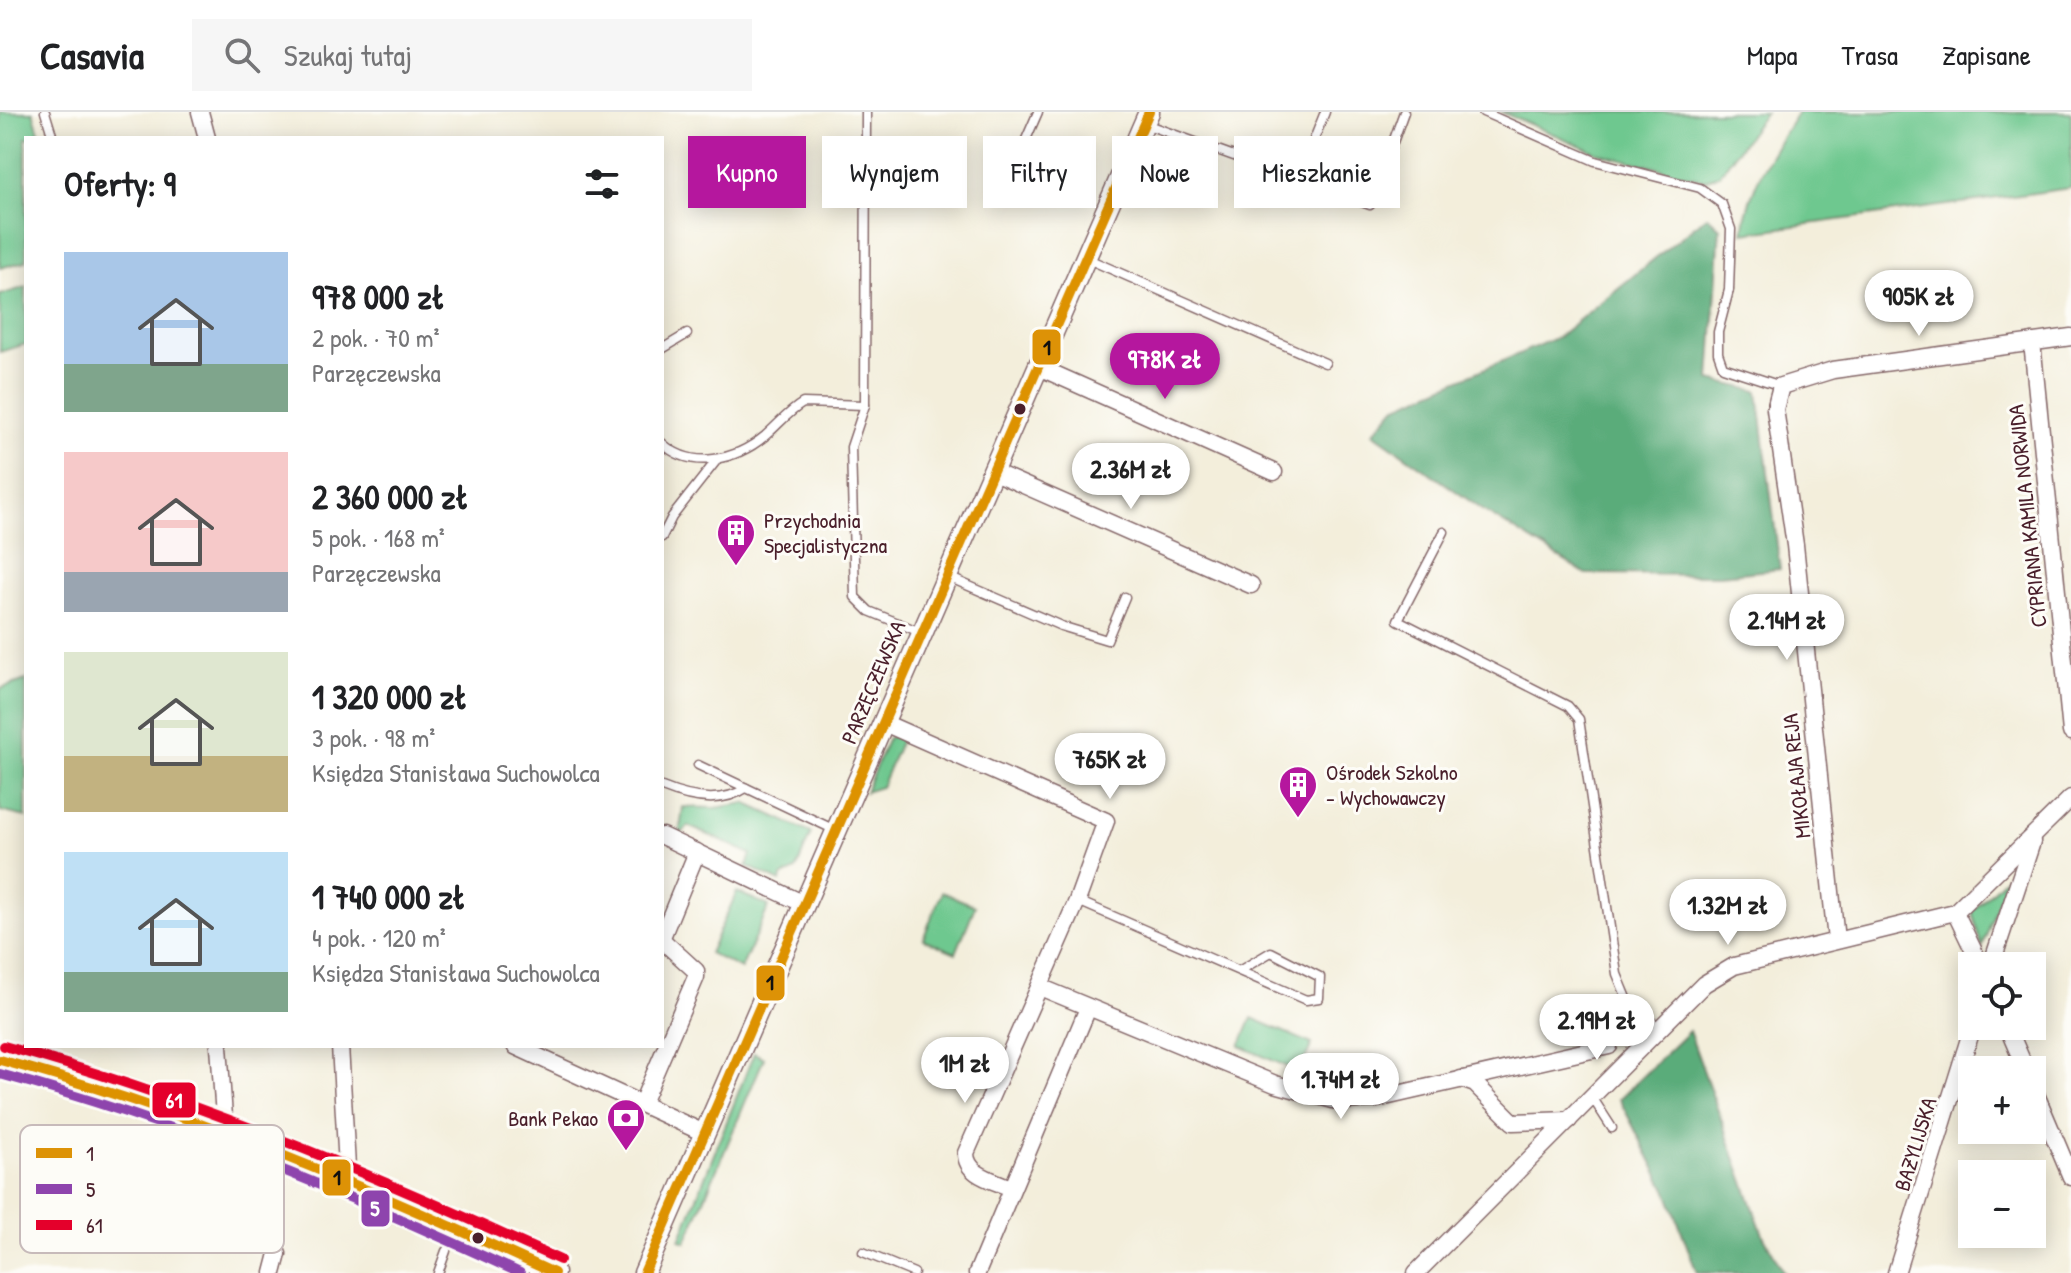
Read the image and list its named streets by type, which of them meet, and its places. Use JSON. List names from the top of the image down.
{
  "streets": {
    "street": [
      "CYPRIANA KAMILA NORWIDA",
      "PARZĘCZEWSKA",
      "MIKOŁAJA REJA",
      "BAZYLIJSKA"
    ]
  },
  "places": {
    "building": ["Przychodnia Specjalistyczna", "Ośrodek Szkolno - Wychowawczy"],
    "bank": ["Bank Pekao"]
  },
  "lines": ["transit line 1", "transit line 61", "transit line 5"],
  "legend": ["1", "5", "61"],
  "page": {
    "header": "Casavia",
    "search": "Szukaj tutaj",
    "nav": ["Mapa", "Trasa", "Zapisane"],
    "chip": [
      "Kupno",
      "Wynajem",
      "Filtry",
      "Nowe",
      "Mieszkanie"
    ],
    "heading": "Oferty: 9",
    "list": [
      {
        "name": "978 000 zł",
        "note": "2 pok. · 70 m² · Parzęczewska"
      },
      {
        "name": "2 360 000 zł",
        "note": "5 pok. · 168 m² · Parzęczewska"
      },
      {
        "name": "1 320 000 zł",
        "note": "3 pok. · 98 m² · Księdza Stanisława Suchowolca"
      },
      {
        "name": "1 740 000 zł",
        "note": "4 pok. · 120 m² · Księdza Stanisława Suchowolca"
      }
    ],
    "price": [
      "905K zł",
      "978K zł",
      "2.36M zł",
      "2.14M zł",
      "765K zł",
      "1.32M zł",
      "2.19M zł",
      "1M zł",
      "1.74M zł"
    ],
    "map_buttons": ["+", "−"]
  }
}
